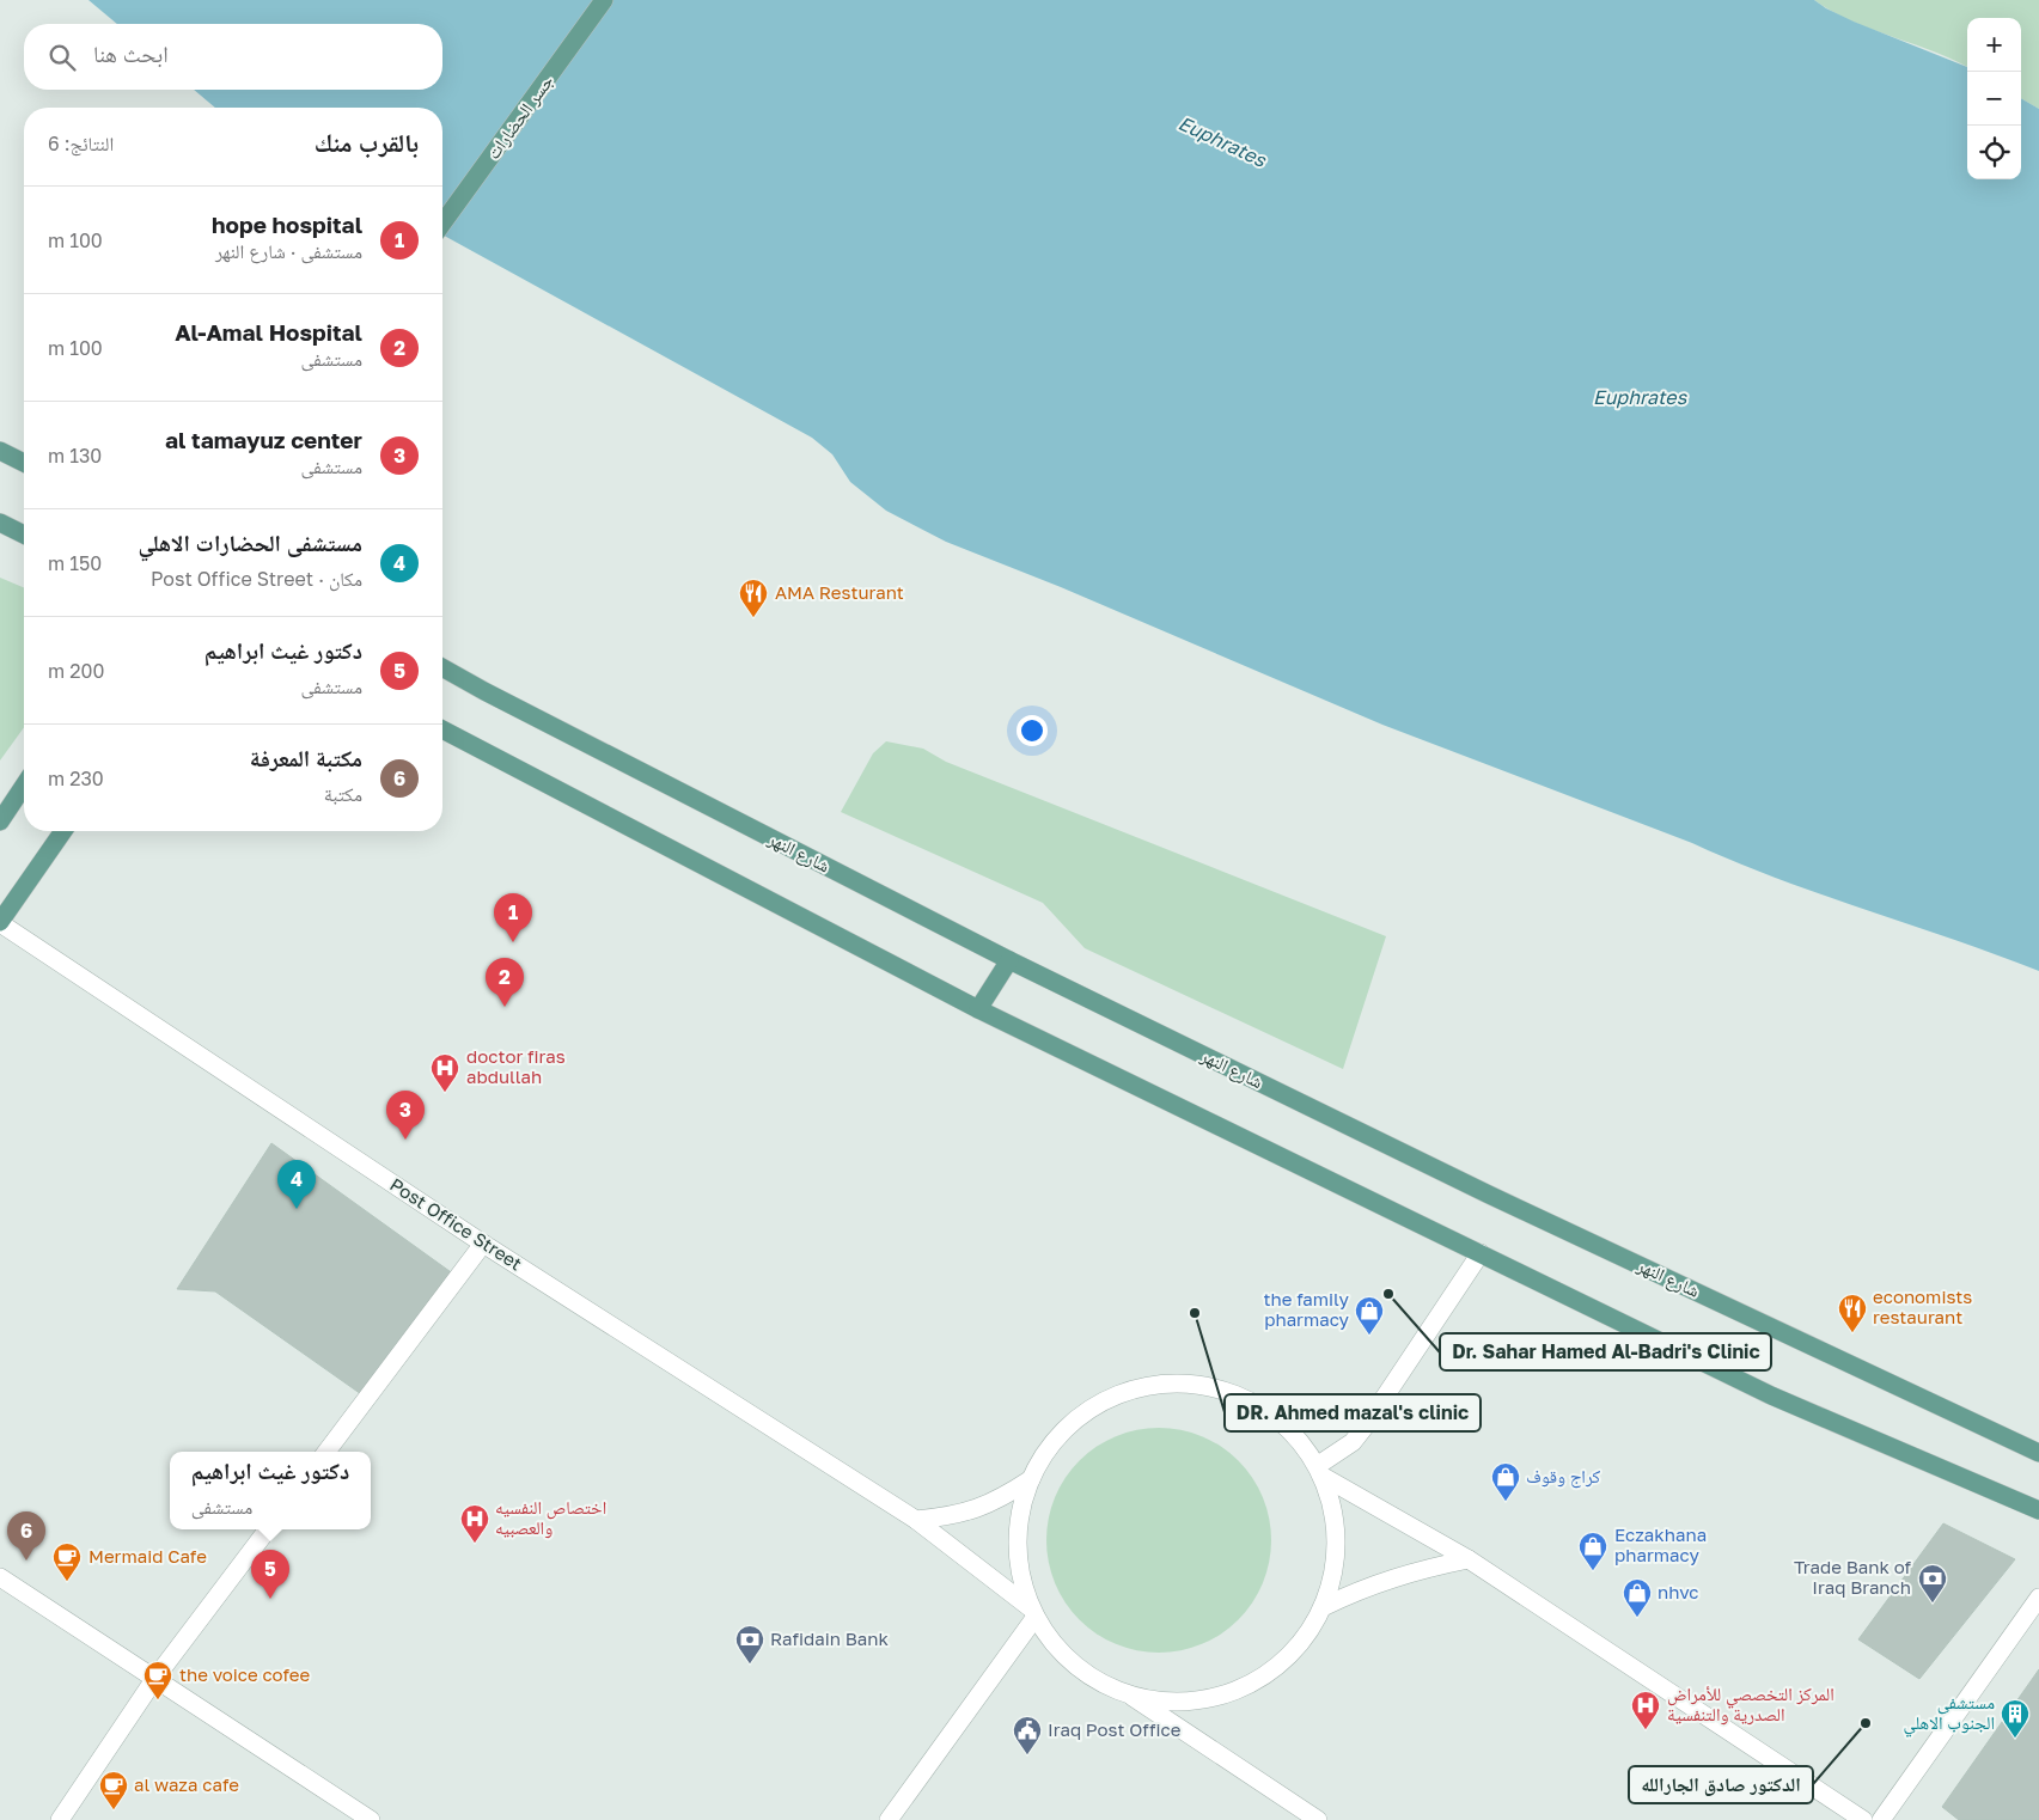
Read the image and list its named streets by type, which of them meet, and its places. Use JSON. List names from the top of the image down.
{
  "streets": {
    "main road": ["جسر الحضارات", "شارع النهر"],
    "street": ["Post Office Street"]
  },
  "water": ["Euphrates"],
  "places": {
    "restaurant": ["AMA Resturant", "economists restaurant"],
    "hospital": ["doctor firas abdullah", "اختصاص النفسيه والعصبيه", "المركز التخصصي للأمراض الصدرية والتنفسية"],
    "other": ["Dr. Sahar Hamed Al-Badri's Clinic", "DR. Ahmed mazal's clinic", "الدكتور صادق الجارالله"],
    "shop": [
      "the family pharmacy",
      "كراج وقوف",
      "Eczakhana pharmacy",
      "nhvc"
    ],
    "cafe": ["Mermaid Cafe", "the voice cofee", "al waza cafe"],
    "bank": ["Trade Bank of Iraq Branch", "Rafidain Bank"],
    "building": ["مستشفى الجنوب الاهلي"],
    "public building": ["Iraq Post Office"]
  },
  "page": {
    "map_buttons": ["+", "−"],
    "search": "ابحث هنا",
    "heading": ["بالقرب منك", "النتائج: 6"],
    "list": [
      {
        "mark": "1",
        "name": "hope hospital",
        "note": "مستشفى · شارع النهر",
        "value": "100 m"
      },
      {
        "mark": "2",
        "name": "Al-Amal Hospital",
        "note": "مستشفى",
        "value": "100 m"
      },
      {
        "mark": "3",
        "name": "al tamayuz center",
        "note": "مستشفى",
        "value": "130 m"
      },
      {
        "mark": "4",
        "name": "مستشفى الحضارات الاهلي",
        "note": "مكان · Post Office Street",
        "value": "150 m"
      },
      {
        "mark": "5",
        "name": "دكتور غيث ابراهيم",
        "note": "مستشفى",
        "value": "200 m"
      },
      {
        "mark": "6",
        "name": "مكتبة المعرفة",
        "note": "مكتبة",
        "value": "230 m"
      }
    ],
    "pins": [
      "1",
      "2",
      "3",
      "4",
      "6",
      "5"
    ],
    "popup": ["دكتور غيث ابراهيم", "مستشفى"]
  }
}
